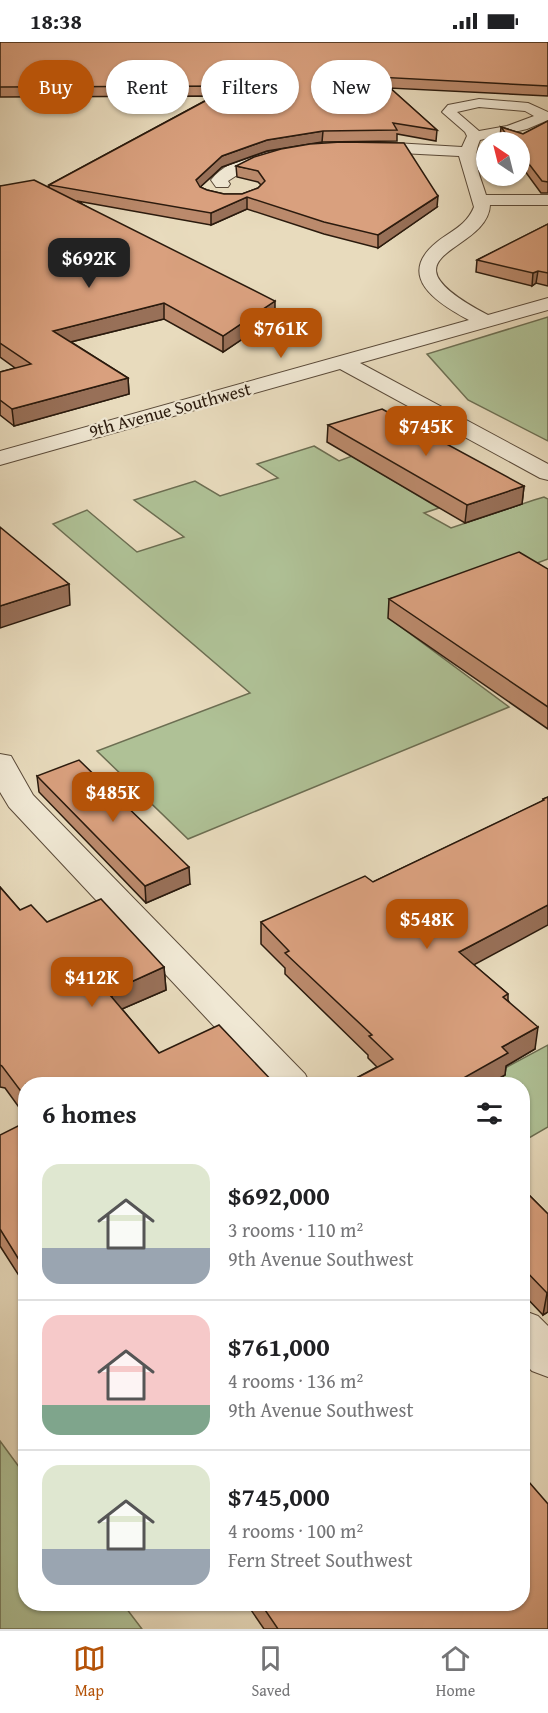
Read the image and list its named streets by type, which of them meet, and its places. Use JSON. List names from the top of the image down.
{
  "streets": {
    "street": ["9th Avenue Southwest"]
  },
  "north": "top left",
  "page": {
    "status": "18:38",
    "chip": [
      "Buy",
      "Rent",
      "Filters",
      "New"
    ],
    "price": [
      "$692K",
      "$761K",
      "$745K",
      "$485K",
      "$548K",
      "$412K"
    ],
    "heading": "6 homes",
    "list": [
      {
        "name": "$692,000",
        "note": "3 rooms · 110 m² · 9th Avenue Southwest"
      },
      {
        "name": "$761,000",
        "note": "4 rooms · 136 m² · 9th Avenue Southwest"
      },
      {
        "name": "$745,000",
        "note": "4 rooms · 100 m² · Fern Street Southwest"
      }
    ],
    "tabs": ["Map", "Saved", "Home"]
  }
}
